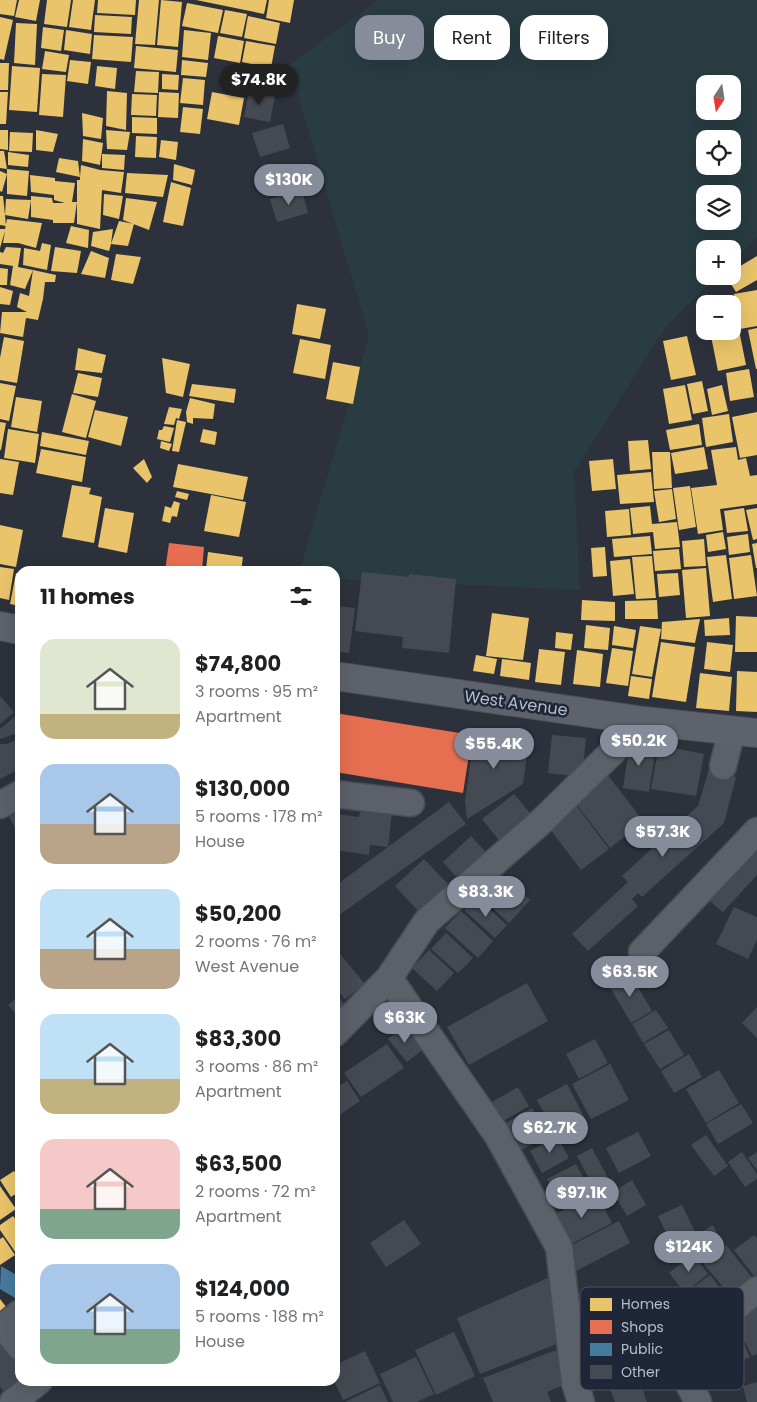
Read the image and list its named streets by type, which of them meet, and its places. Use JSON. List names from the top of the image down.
{
  "streets": {
    "main road": ["West Avenue"]
  },
  "legend": [
    "Homes",
    "Shops",
    "Public",
    "Other"
  ],
  "north": "bottom",
  "page": {
    "chip": ["Buy", "Rent", "Filters"],
    "price": [
      "$74.8K",
      "$130K",
      "$50.2K",
      "$55.4K",
      "$57.3K",
      "$83.3K",
      "$63.5K",
      "$63K",
      "$62.7K",
      "$97.1K",
      "$124K"
    ],
    "map_buttons": ["+", "−"],
    "heading": "11 homes",
    "list": [
      {
        "name": "$74,800",
        "note": "3 rooms · 95 m² · Apartment"
      },
      {
        "name": "$130,000",
        "note": "5 rooms · 178 m² · House"
      },
      {
        "name": "$50,200",
        "note": "2 rooms · 76 m² · West Avenue"
      },
      {
        "name": "$83,300",
        "note": "3 rooms · 86 m² · Apartment"
      },
      {
        "name": "$63,500",
        "note": "2 rooms · 72 m² · Apartment"
      },
      {
        "name": "$124,000",
        "note": "5 rooms · 188 m² · House"
      }
    ]
  }
}
